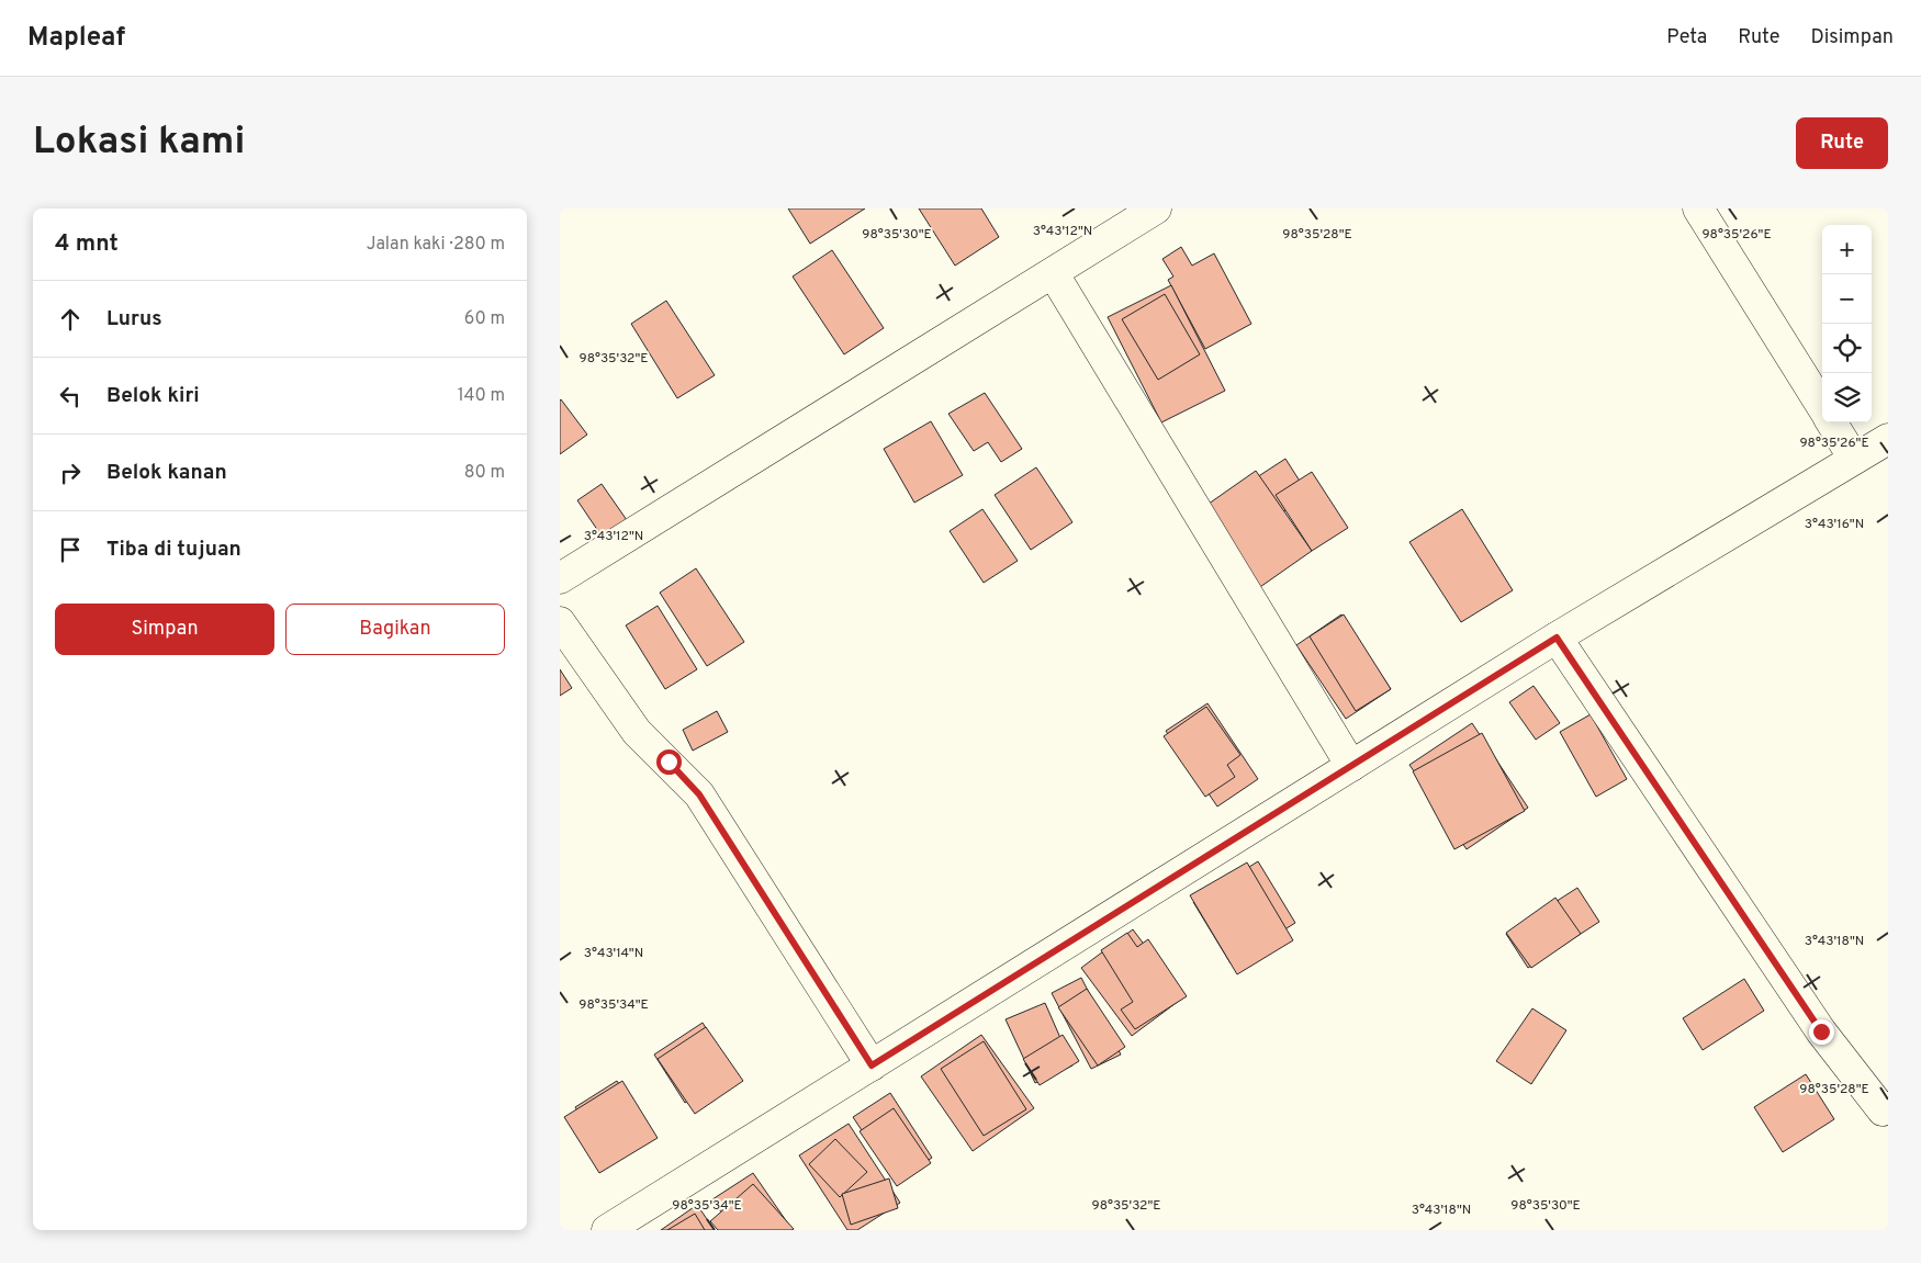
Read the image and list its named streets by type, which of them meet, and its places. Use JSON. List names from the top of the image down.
{
  "page": {
    "header": "Mapleaf",
    "nav": ["Peta", "Rute", "Disimpan"],
    "buttons": [
      "Rute",
      ["Simpan", "Bagikan"]
    ],
    "title": "Lokasi kami",
    "heading": ["4 mnt", "Jalan kaki · 280 m"],
    "map_buttons": ["+", "−"],
    "list": [
      ["Lurus", "60 m"],
      ["Belok kiri", "140 m"],
      ["Belok kanan", "80 m"],
      "Tiba di tujuan"
    ]
  },
  "coordinates": [
    "3°43'12\"N",
    "98°35'30\"E",
    "98°35'28\"E",
    "98°35'26\"E",
    "98°35'32\"E",
    "3°43'16\"N",
    "3°43'18\"N",
    "3°43'14\"N",
    "98°35'34\"E"
  ]
}
